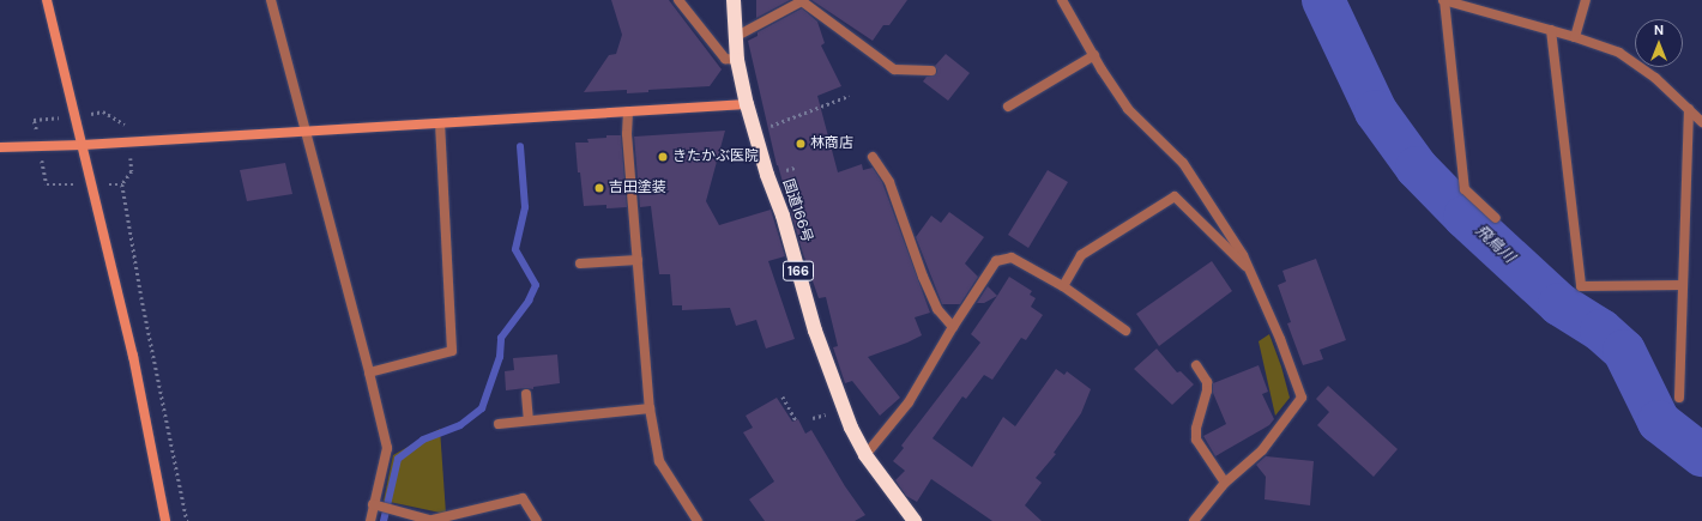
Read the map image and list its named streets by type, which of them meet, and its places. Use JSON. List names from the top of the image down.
{
  "streets": {
    "highway": ["国道166号", "166"]
  },
  "water": ["飛鳥川"],
  "places": ["林商店", "きたかぶ医院", "吉田塗装"],
  "north": "top"
}
